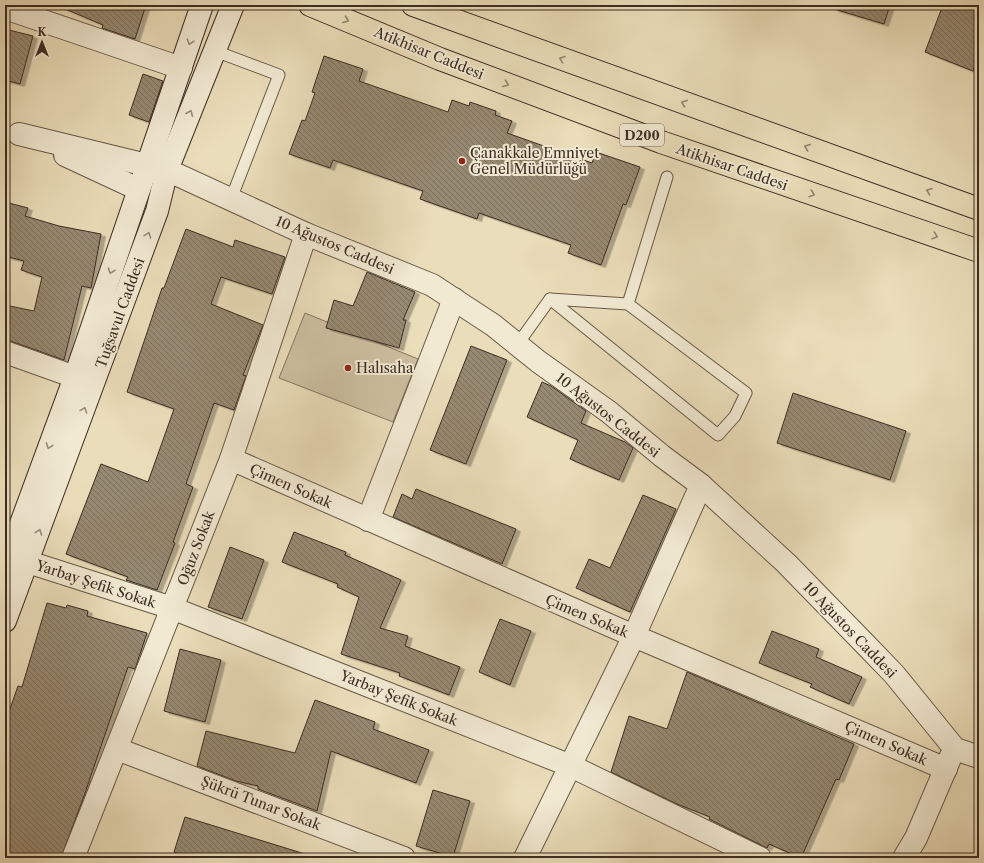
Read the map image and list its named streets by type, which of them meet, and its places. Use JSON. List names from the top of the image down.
{
  "streets": {
    "highway": ["Atikhisar Caddesi", "D200"],
    "street": [
      "10 Ağustos Caddesi",
      "Tuğsavul Caddesi",
      "Çimen Sokak",
      "Oğuz Sokak",
      "Yarbay Şefik Sokak",
      "Şükrü Tunar Sokak"
    ]
  },
  "crossings": [
    ["10 Ağustos Caddesi", "Tuğsavul Caddesi"],
    ["10 Ağustos Caddesi", "Oğuz Sokak"],
    ["Tuğsavul Caddesi", "Yarbay Şefik Sokak"],
    ["Çimen Sokak", "Oğuz Sokak"],
    ["Oğuz Sokak", "Yarbay Şefik Sokak"],
    ["Oğuz Sokak", "Şükrü Tunar Sokak"]
  ],
  "places": ["Çanakkale Emniyet Genel Müdürlüğü", "Halısaha"],
  "north": "top"
}
